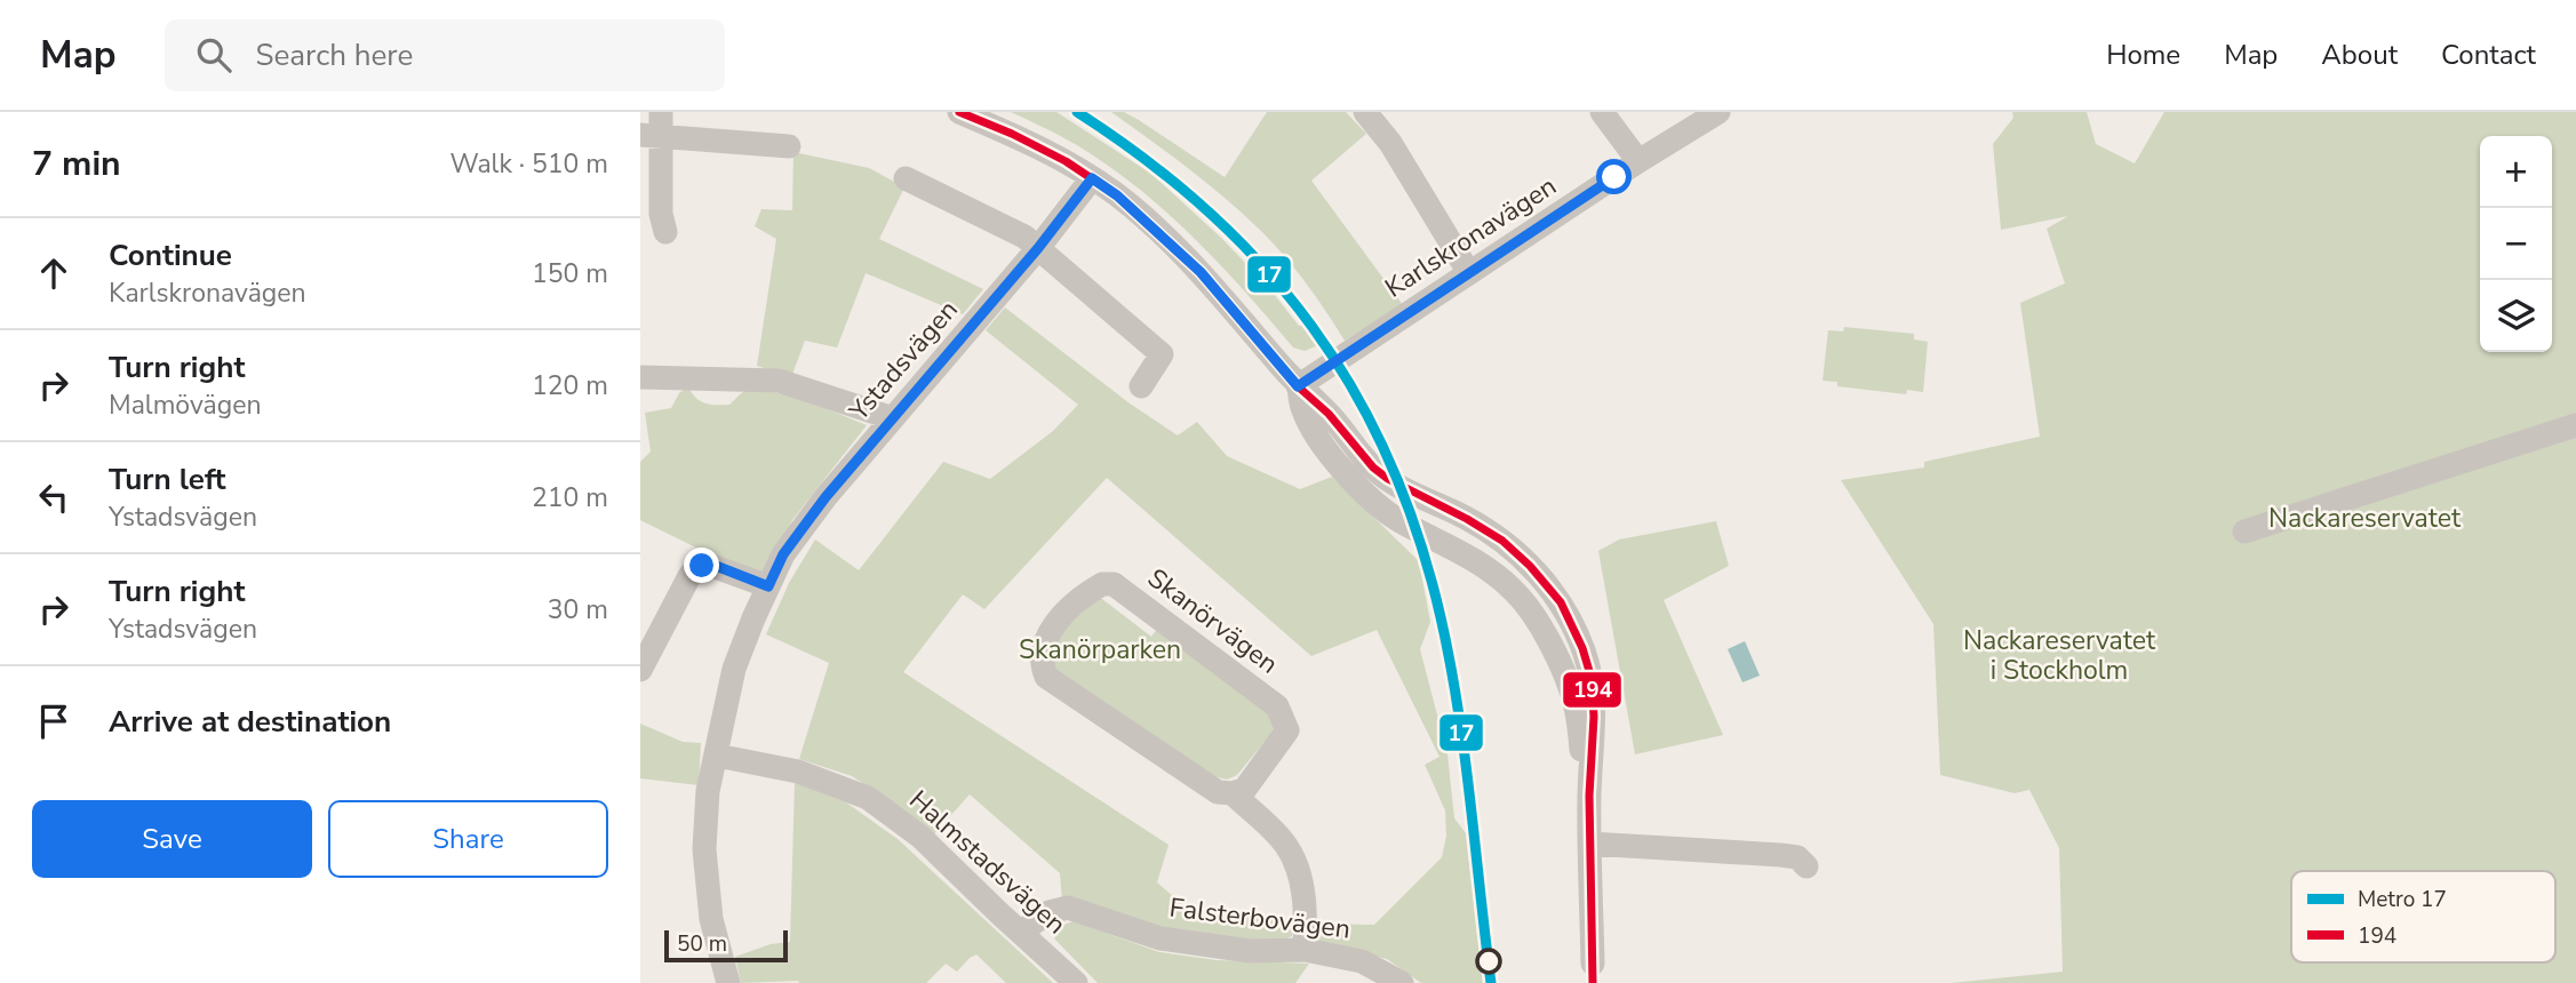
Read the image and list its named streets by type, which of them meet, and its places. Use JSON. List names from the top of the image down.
{
  "streets": {
    "street": [
      "Karlskronavägen",
      "Ystadsvägen",
      "Skanörvägen",
      "Halmstadsvägen",
      "Falsterbovägen"
    ]
  },
  "crossings": [
    ["Ystadsvägen", "Halmstadsvägen"],
    ["Skanörvägen", "Falsterbovägen"],
    ["Halmstadsvägen", "Falsterbovägen"]
  ],
  "parks": ["Nackareservatet", "Nackareservatet i Stockholm", "Skanörparken"],
  "lines": ["metro line 17", "transit line 194"],
  "legend": ["Metro 17", "194"],
  "scale_bar": "50 m",
  "page": {
    "header": "Map",
    "search": "Search here",
    "nav": [
      "Home",
      "Map",
      "About",
      "Contact"
    ],
    "heading": ["7 min", "Walk · 510 m"],
    "map_buttons": ["+", "−"],
    "list": [
      ["Continue", "Karlskronavägen", "150 m"],
      ["Turn right", "Malmövägen", "120 m"],
      ["Turn left", "Ystadsvägen", "210 m"],
      ["Turn right", "Ystadsvägen", "30 m"],
      "Arrive at destination"
    ],
    "buttons": ["Save", "Share"],
    "scale": "50 m"
  }
}
